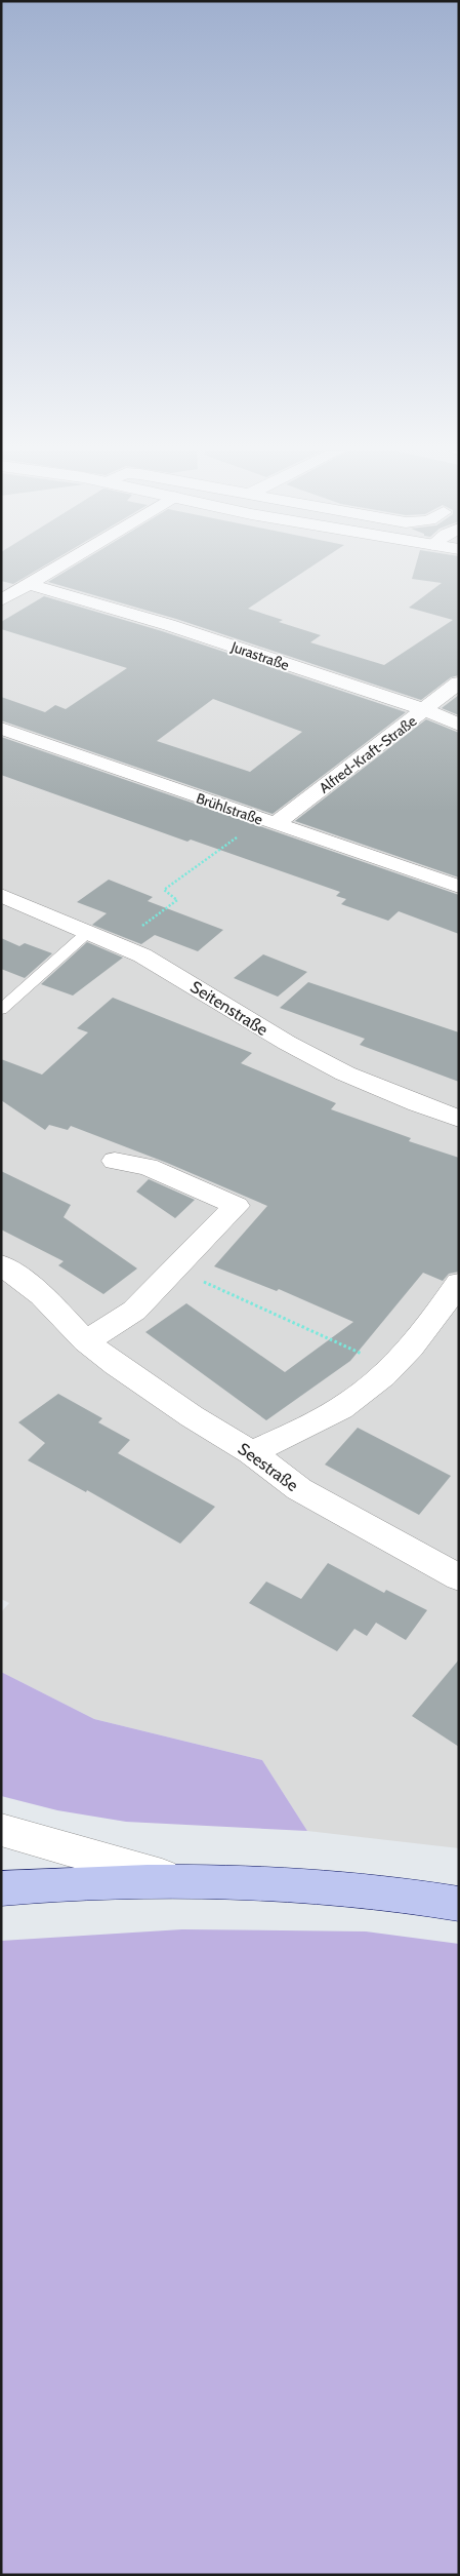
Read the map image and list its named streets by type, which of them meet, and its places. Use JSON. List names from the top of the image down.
{
  "streets": {
    "street": [
      "Jurastraße",
      "Alfred-Kraft-Straße",
      "Brühlstraße",
      "Seitenstraße",
      "Seestraße"
    ]
  },
  "crossings": [
    ["Jurastraße", "Alfred-Kraft-Straße"],
    ["Alfred-Kraft-Straße", "Brühlstraße"]
  ]
}
